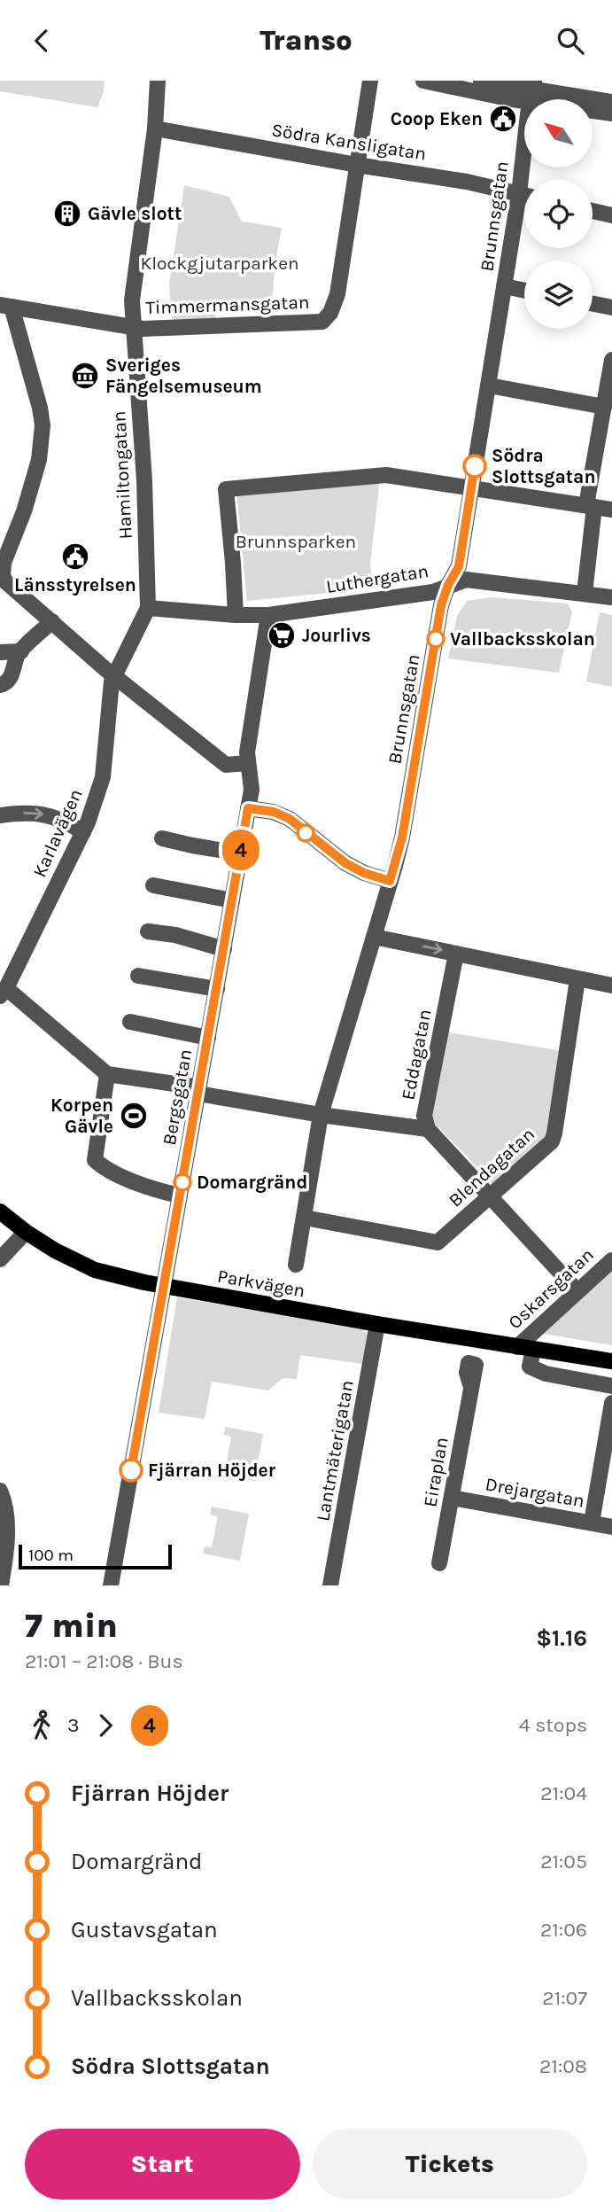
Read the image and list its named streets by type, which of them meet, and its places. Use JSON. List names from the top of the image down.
{
  "streets": {
    "main road": ["Parkvägen"],
    "street": [
      "Södra Kansligatan",
      "Brunnsgatan",
      "Timmermansgatan",
      "Hamiltongatan",
      "Luthergatan",
      "Karlavägen",
      "Eddagatan",
      "Bergsgatan",
      "Blendagatan",
      "Oskarsgatan",
      "Lantmäterigatan",
      "Eiraplan",
      "Drejargatan"
    ]
  },
  "crossings": [
    ["Södra Kansligatan", "Timmermansgatan"],
    ["Södra Kansligatan", "Hamiltongatan"],
    ["Brunnsgatan", "Luthergatan"],
    ["Brunnsgatan", "Blendagatan"],
    ["Timmermansgatan", "Hamiltongatan"],
    ["Hamiltongatan", "Luthergatan"],
    ["Hamiltongatan", "Karlavägen"],
    ["Luthergatan", "Bergsgatan"],
    ["Bergsgatan", "Parkvägen"],
    ["Parkvägen", "Oskarsgatan"],
    ["Parkvägen", "Lantmäterigatan"],
    ["Eiraplan", "Drejargatan"]
  ],
  "parks": ["Klockgjutarparken", "Brunnsparken"],
  "places": {
    "public building": ["Coop Eken", "Länsstyrelsen"],
    "building": ["Gävle slott"],
    "museum": ["Sveriges Fängelsemuseum"],
    "other": [
      "Södra Slottsgatan",
      "Vallbacksskolan",
      "Domargränd",
      "Fjärran Höjder"
    ],
    "supermarket": ["Jourlivs"],
    "sports": ["Korpen Gävle"]
  },
  "lines": ["bus line 4"],
  "scale_bar": "100 m",
  "north": "top left",
  "page": {
    "header": "Transo",
    "on_map": "4",
    "scale": "100 m",
    "heading": ["7 min", "21:01 – 21:08 · Bus", "$1.16"],
    "legs": ["3", "4", "4 stops"],
    "list": [
      {
        "name": "Fjärran Höjder",
        "value": "21:04"
      },
      {
        "name": "Domargränd",
        "value": "21:05"
      },
      {
        "name": "Gustavsgatan",
        "value": "21:06"
      },
      {
        "name": "Vallbacksskolan",
        "value": "21:07"
      },
      {
        "name": "Södra Slottsgatan",
        "value": "21:08"
      }
    ],
    "buttons": ["Start", "Tickets"]
  }
}
